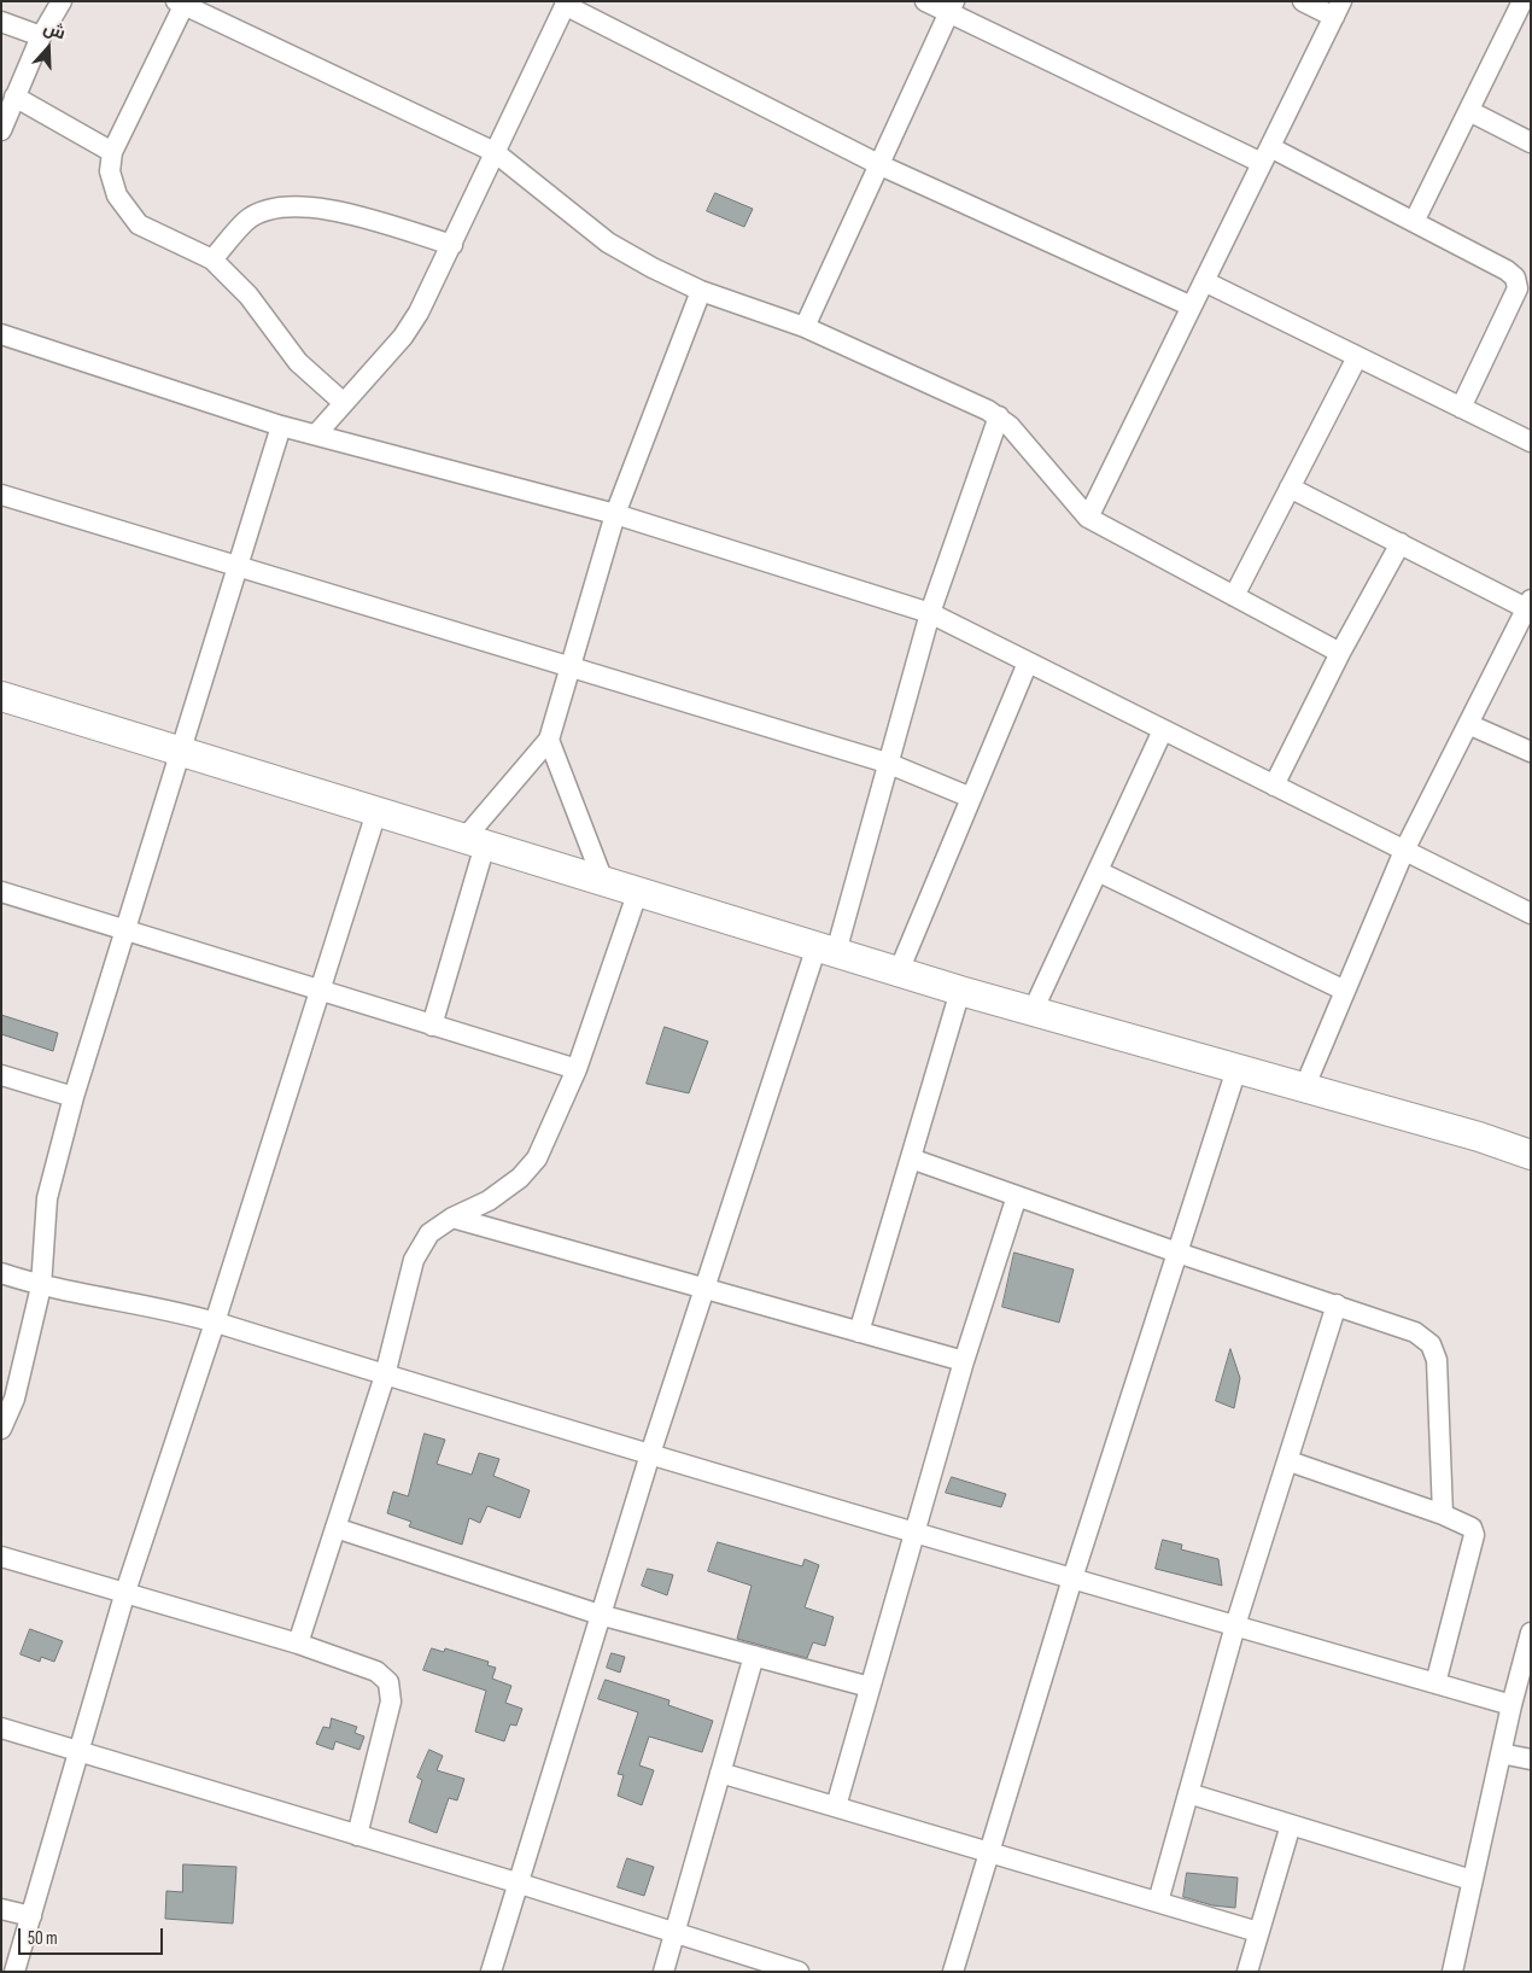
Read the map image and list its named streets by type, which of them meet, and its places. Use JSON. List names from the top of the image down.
{
  "scale_bar": "50 m",
  "north": "top"
}
